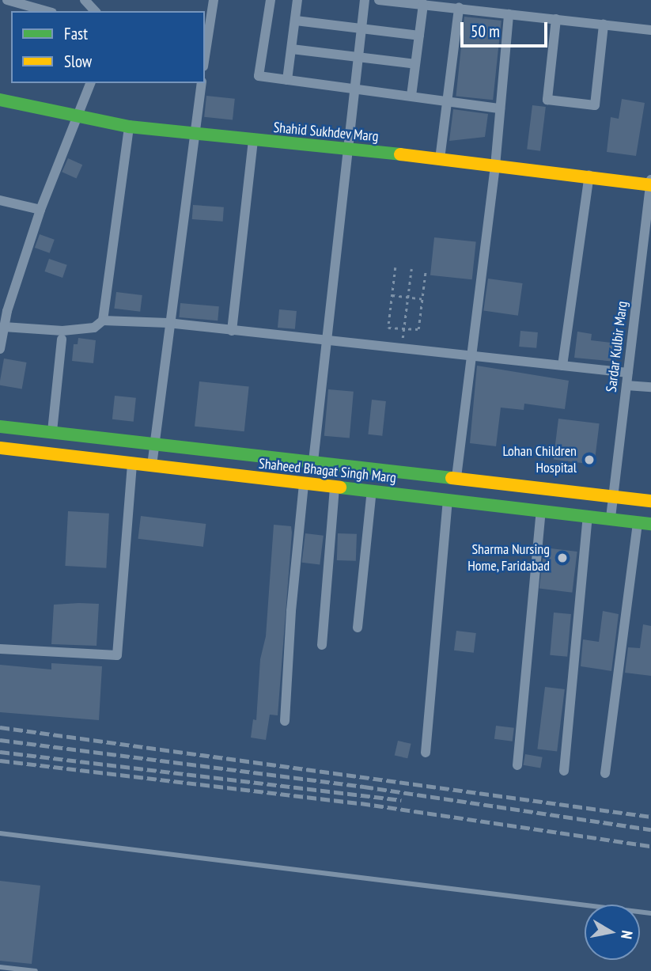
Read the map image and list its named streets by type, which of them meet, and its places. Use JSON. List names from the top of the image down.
{
  "streets": {
    "street": ["Shahid Sukhdev Marg", "Sardar Kulbir Marg", "Shaheed Bhagat Singh Marg"]
  },
  "crossings": [
    ["Shahid Sukhdev Marg", "Sardar Kulbir Marg"],
    ["Sardar Kulbir Marg", "Shaheed Bhagat Singh Marg"]
  ],
  "places": ["Lohan Children Hospital", "Sharma Nursing Home, Faridabad"],
  "legend": ["Fast", "Slow"],
  "scale_bar": "50 m",
  "north": "right"
}
